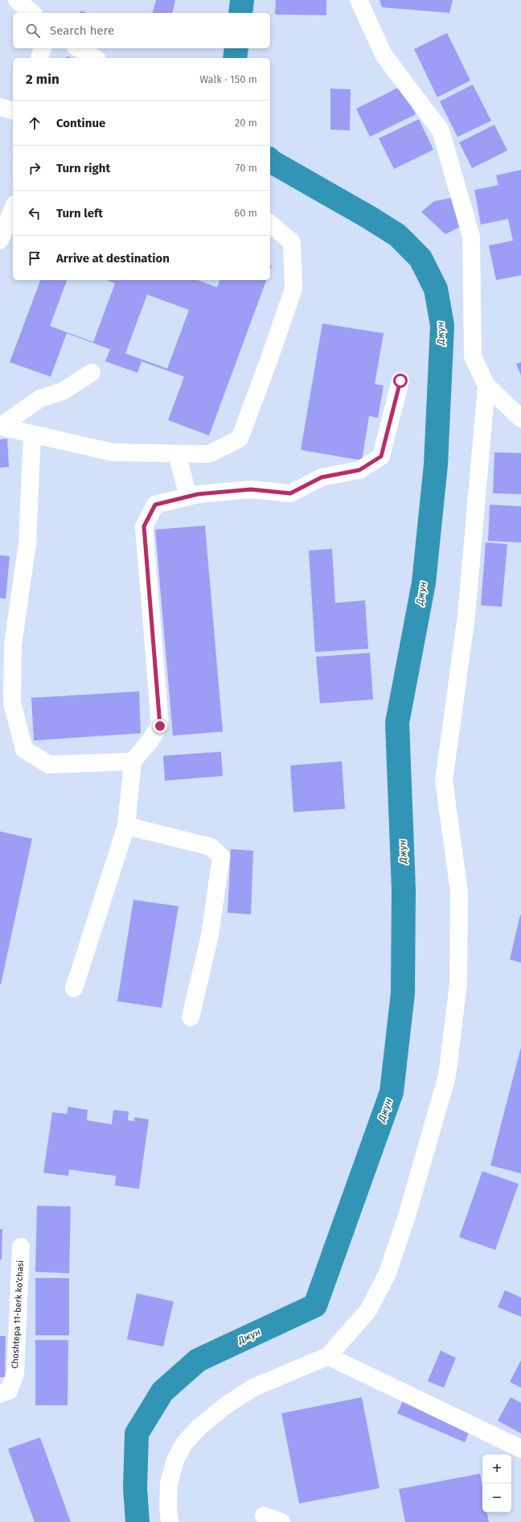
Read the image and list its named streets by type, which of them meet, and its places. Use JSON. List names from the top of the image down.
{
  "streets": {
    "street": ["Choshtepa 11-berk ko'chasi"]
  },
  "water": ["Джун"],
  "page": {
    "search": "Search here",
    "heading": ["2 min", "Walk · 150 m"],
    "list": [
      ["Continue", "20 m"],
      ["Turn right", "70 m"],
      ["Turn left", "60 m"],
      "Arrive at destination"
    ],
    "map_buttons": ["+", "−"]
  }
}
